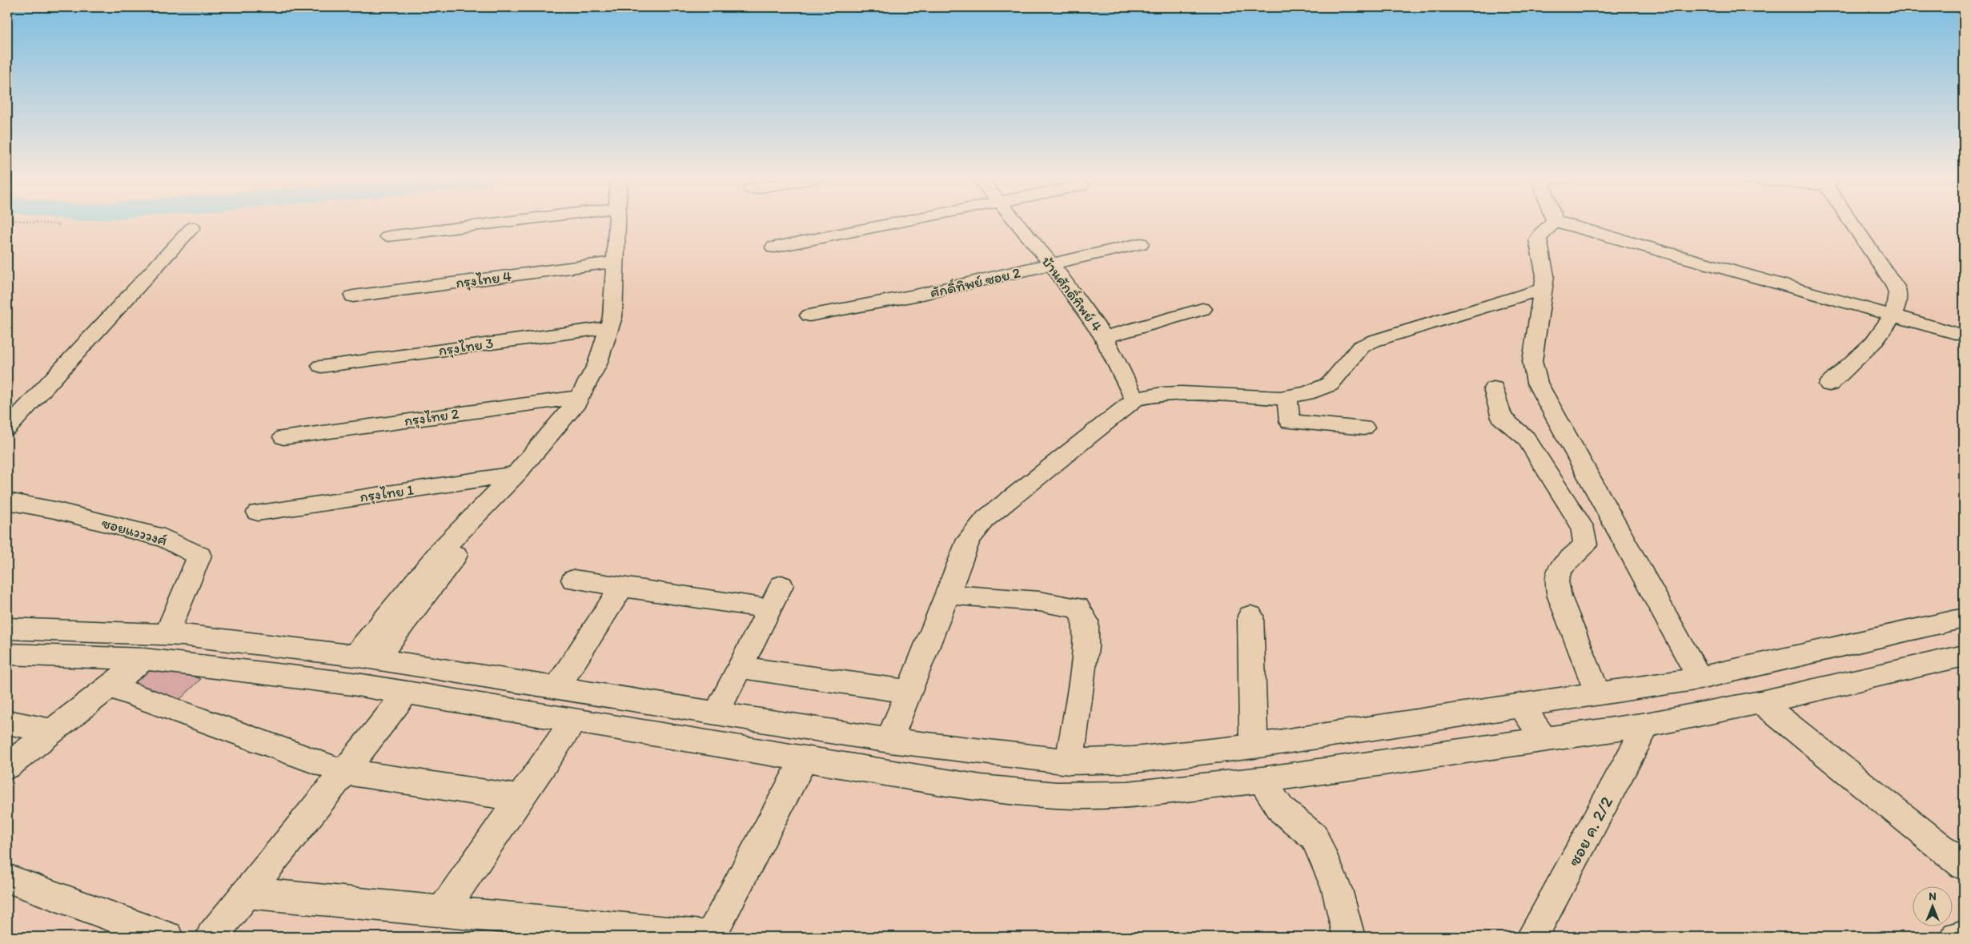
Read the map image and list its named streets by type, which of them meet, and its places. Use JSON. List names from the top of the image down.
{
  "streets": {
    "street": [
      "กรุงไทย 4",
      "ศักดิ์ทิพย์ ซอย 2",
      "บ้านศักดิ์ทิพย์ 4",
      "กรุงไทย 3",
      "กรุงไทย 2",
      "กรุงไทย 1",
      "ซอยแวววงศ์",
      "ซอย ค. 2/2"
    ]
  },
  "crossings": [
    ["ศักดิ์ทิพย์ ซอย 2", "บ้านศักดิ์ทิพย์ 4"]
  ],
  "north": "top"
}
